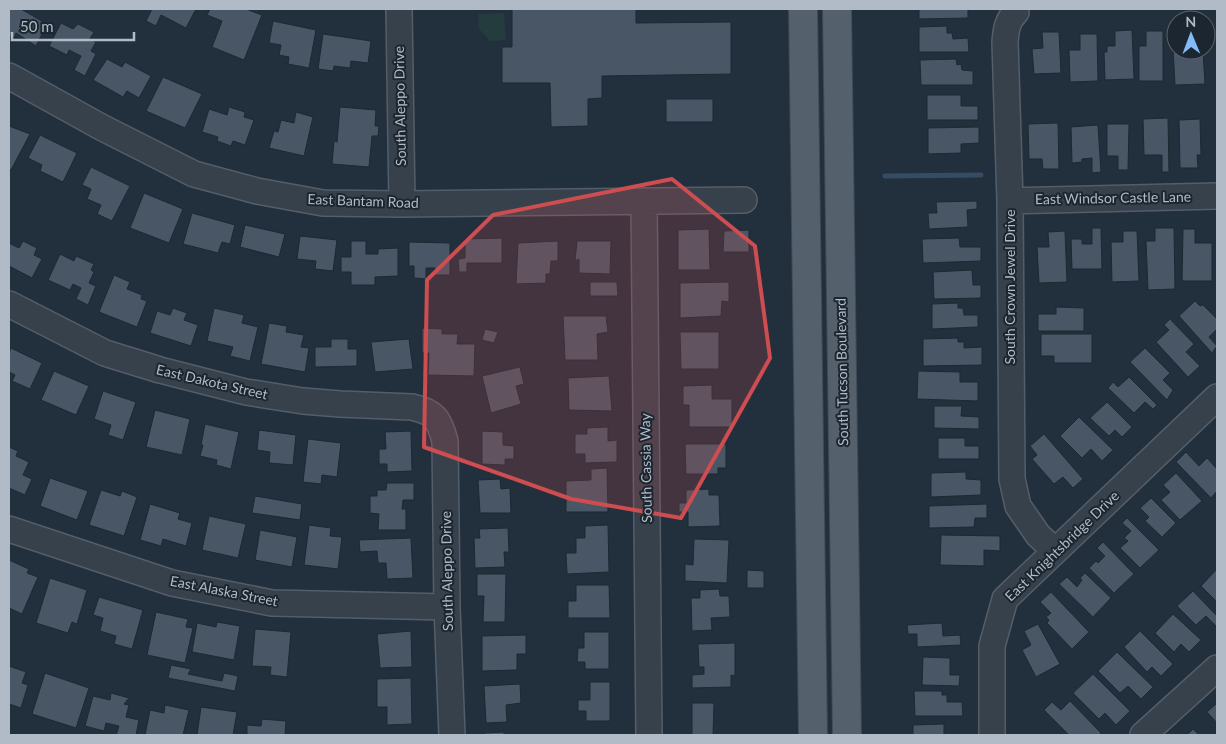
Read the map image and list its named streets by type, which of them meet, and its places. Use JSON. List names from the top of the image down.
{
  "streets": {
    "main road": ["South Tucson Boulevard"],
    "street": [
      "South Aleppo Drive",
      "East Windsor Castle Lane",
      "East Bantam Road",
      "South Crown Jewel Drive",
      "East Dakota Street",
      "South Cassia Way",
      "East Knightsbridge Drive",
      "East Alaska Street"
    ]
  },
  "crossings": [
    ["South Aleppo Drive", "East Bantam Road"],
    ["South Aleppo Drive", "East Dakota Street"],
    ["South Aleppo Drive", "East Alaska Street"],
    ["East Windsor Castle Lane", "South Crown Jewel Drive"],
    ["East Bantam Road", "South Cassia Way"],
    ["South Crown Jewel Drive", "East Knightsbridge Drive"]
  ],
  "scale_bar": "50 m",
  "north": "top"
}
